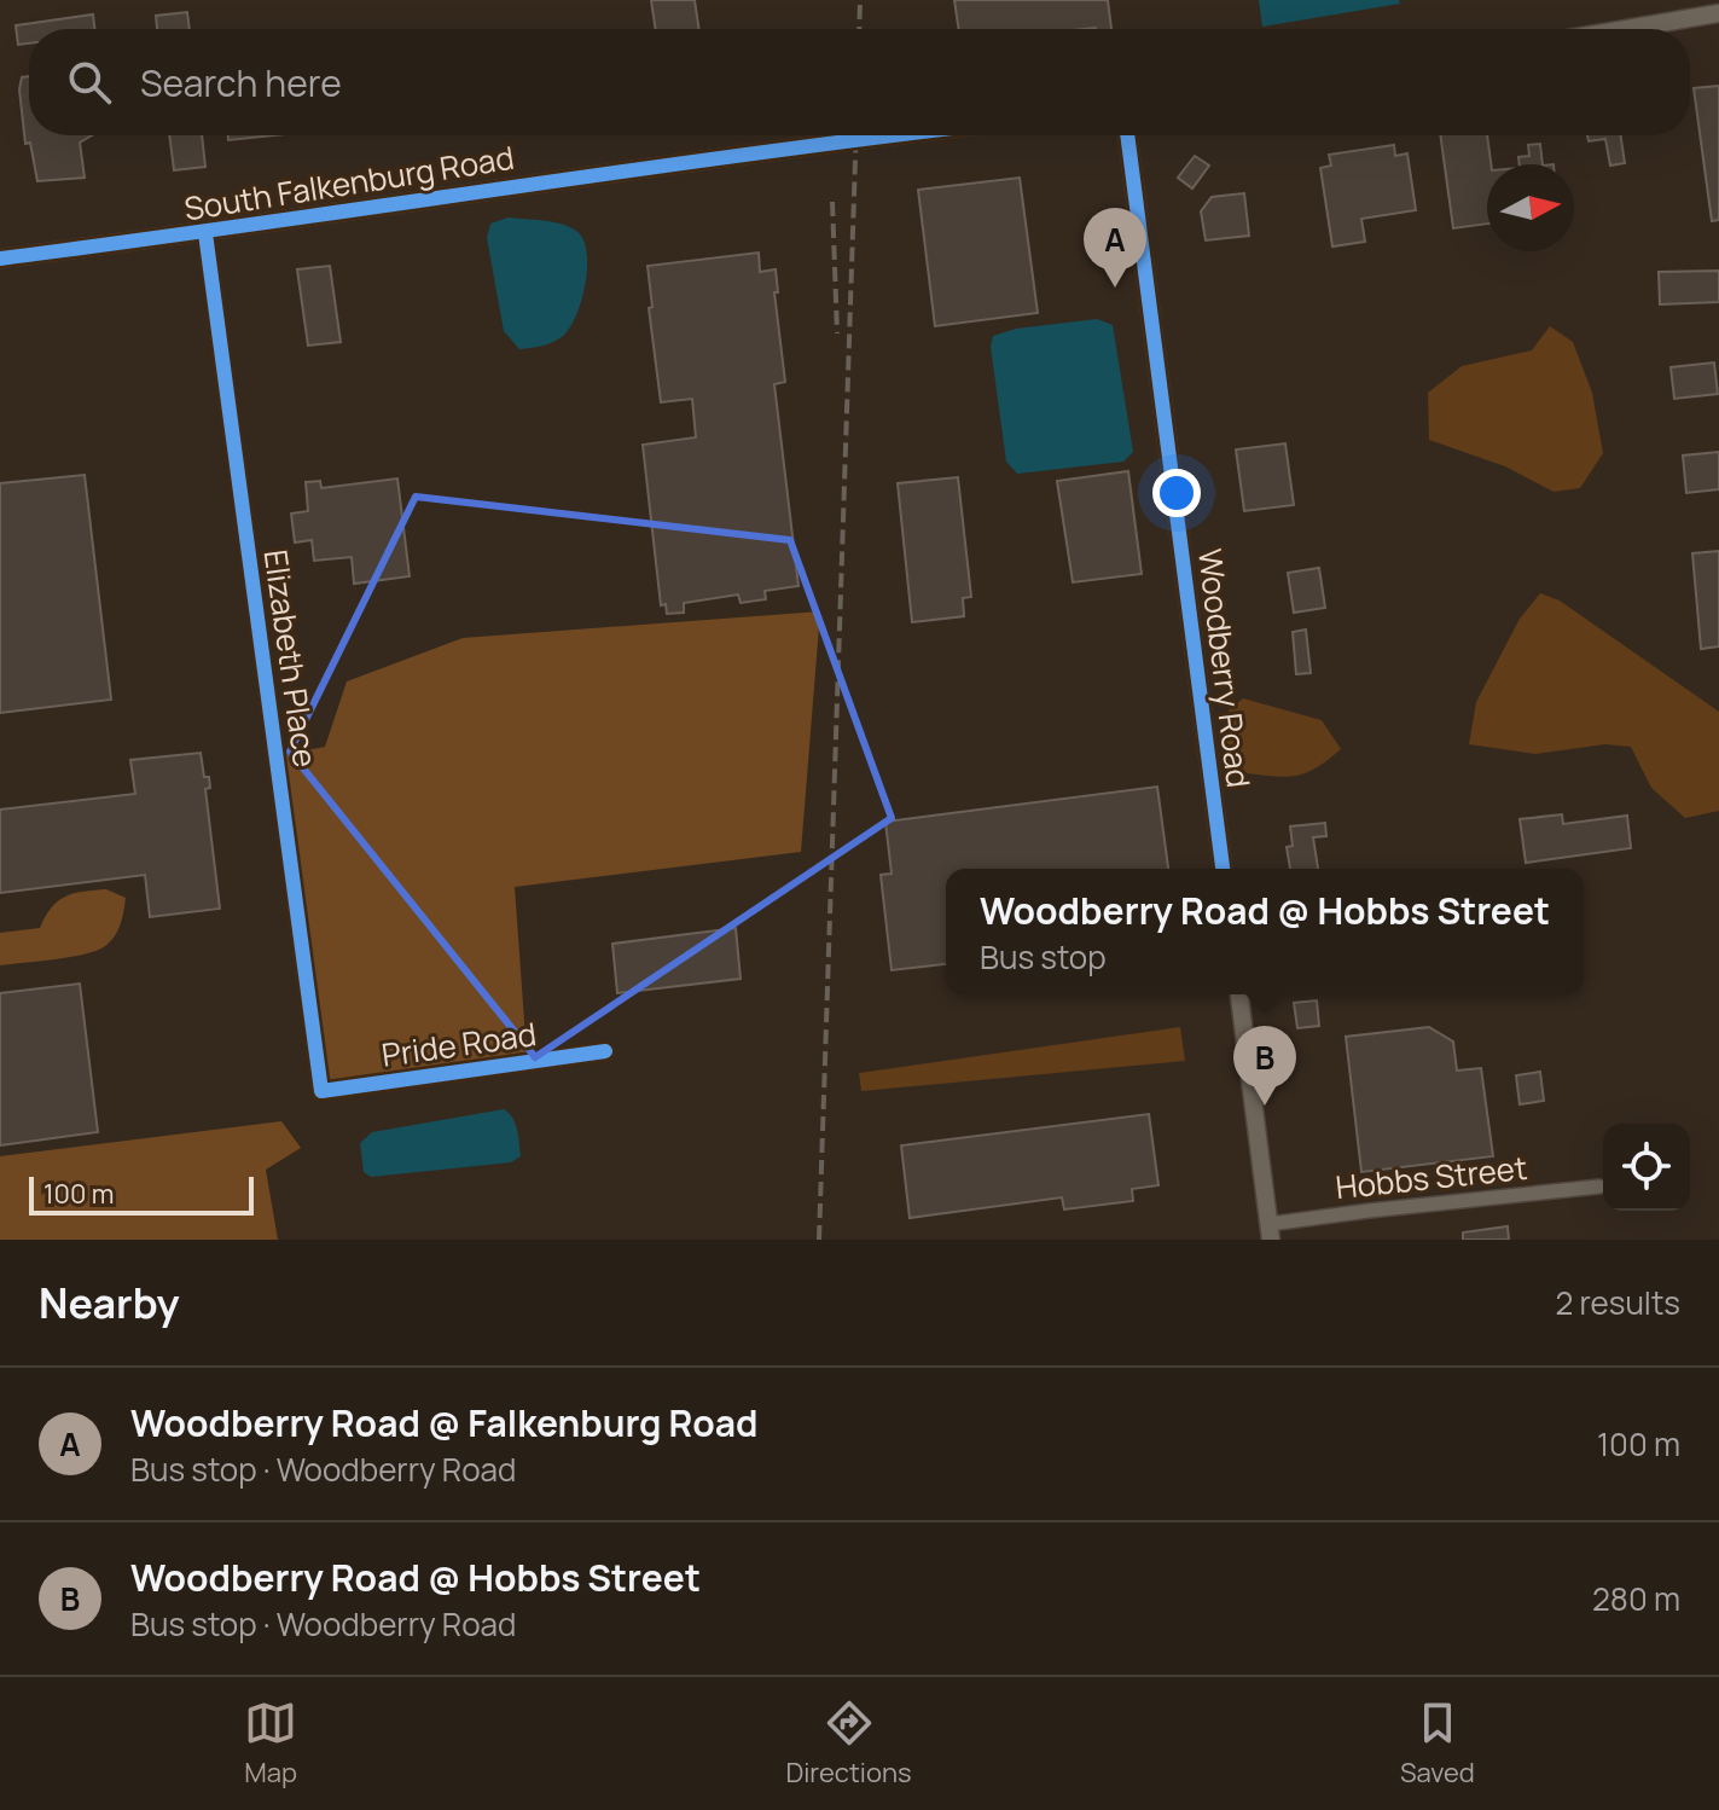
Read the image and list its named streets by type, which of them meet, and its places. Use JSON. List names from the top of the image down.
{
  "streets": {
    "street": [
      "South Falkenburg Road",
      "Elizabeth Place",
      "Woodberry Road",
      "Pride Road",
      "Hobbs Street"
    ]
  },
  "crossings": [
    ["South Falkenburg Road", "Elizabeth Place"],
    ["Elizabeth Place", "Pride Road"]
  ],
  "scale_bar": "100 m",
  "north": "right",
  "page": {
    "search": "Search here",
    "pins": ["A", "B"],
    "popup": ["Woodberry Road @ Hobbs Street", "Bus stop"],
    "scale": "100 m",
    "heading": ["Nearby", "2 results"],
    "list": [
      {
        "mark": "A",
        "name": "Woodberry Road @ Falkenburg Road",
        "note": "Bus stop · Woodberry Road",
        "value": "100 m"
      },
      {
        "mark": "B",
        "name": "Woodberry Road @ Hobbs Street",
        "note": "Bus stop · Woodberry Road",
        "value": "280 m"
      }
    ],
    "nav": ["Map", "Directions", "Saved"]
  }
}
